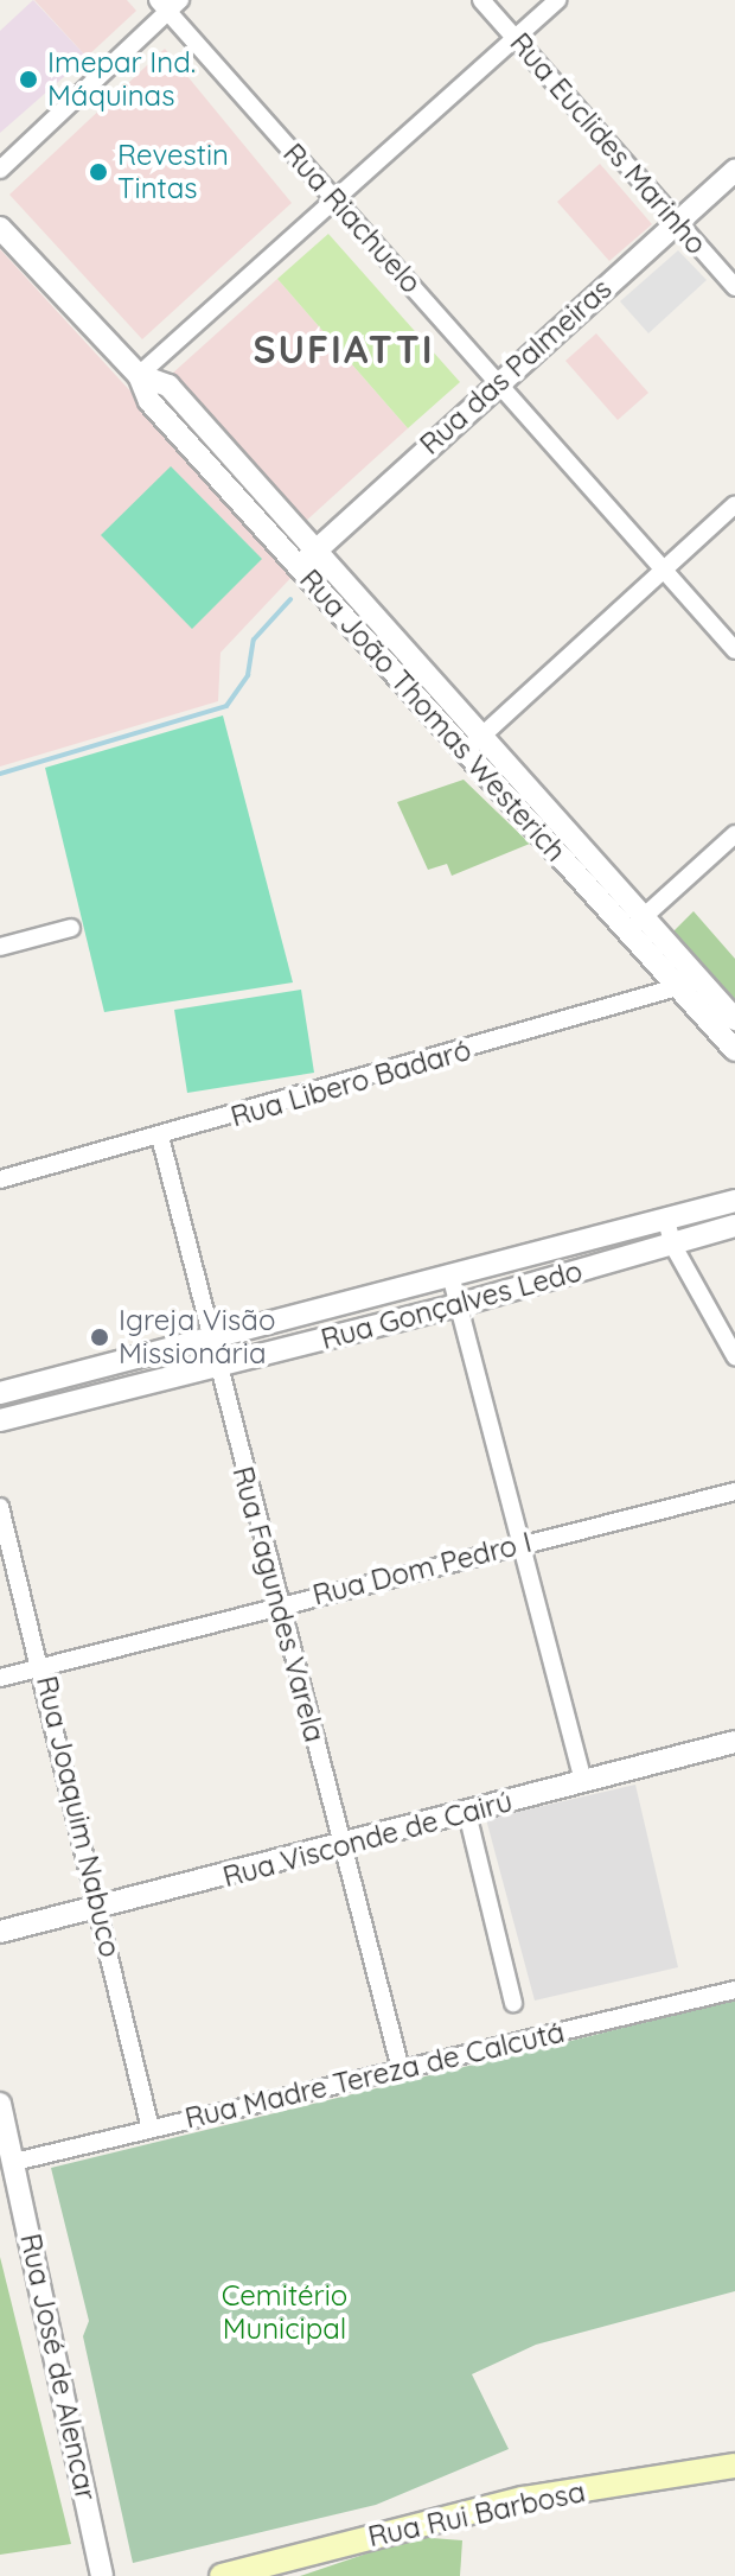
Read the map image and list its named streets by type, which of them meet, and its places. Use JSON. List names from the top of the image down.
{
  "streets": {
    "main road": ["Rua Rui Barbosa"],
    "street": [
      "Rua Euclides Marinho",
      "Rua Riachuelo",
      "Rua das Palmeiras",
      "Rua João Thomas Westerich",
      "Rua Libero Badaró",
      "Rua Gonçalves Ledo",
      "Rua Dom Pedro I",
      "Rua Fagundes Varela",
      "Rua Joaquim Nabuco",
      "Rua Visconde de Cairú",
      "Rua Madre Tereza de Calcutá",
      "Rua José de Alencar"
    ]
  },
  "crossings": [
    ["Rua Euclides Marinho", "Rua das Palmeiras"],
    ["Rua Riachuelo", "Rua das Palmeiras"],
    ["Rua das Palmeiras", "Rua João Thomas Westerich"],
    ["Rua João Thomas Westerich", "Rua Libero Badaró"],
    ["Rua Libero Badaró", "Rua Fagundes Varela"],
    ["Rua Gonçalves Ledo", "Rua Fagundes Varela"],
    ["Rua Dom Pedro I", "Rua Fagundes Varela"],
    ["Rua Dom Pedro I", "Rua Joaquim Nabuco"],
    ["Rua Fagundes Varela", "Rua Visconde de Cairú"],
    ["Rua Fagundes Varela", "Rua Madre Tereza de Calcutá"],
    ["Rua Joaquim Nabuco", "Rua Visconde de Cairú"],
    ["Rua Joaquim Nabuco", "Rua Madre Tereza de Calcutá"],
    ["Rua Madre Tereza de Calcutá", "Rua José de Alencar"]
  ],
  "districts": ["SUFIATTI"],
  "parks": ["Cemitério Municipal"],
  "places": ["Imepar Ind. Máquinas", "Revestin Tintas", "Igreja Visão Missionária"]
}
